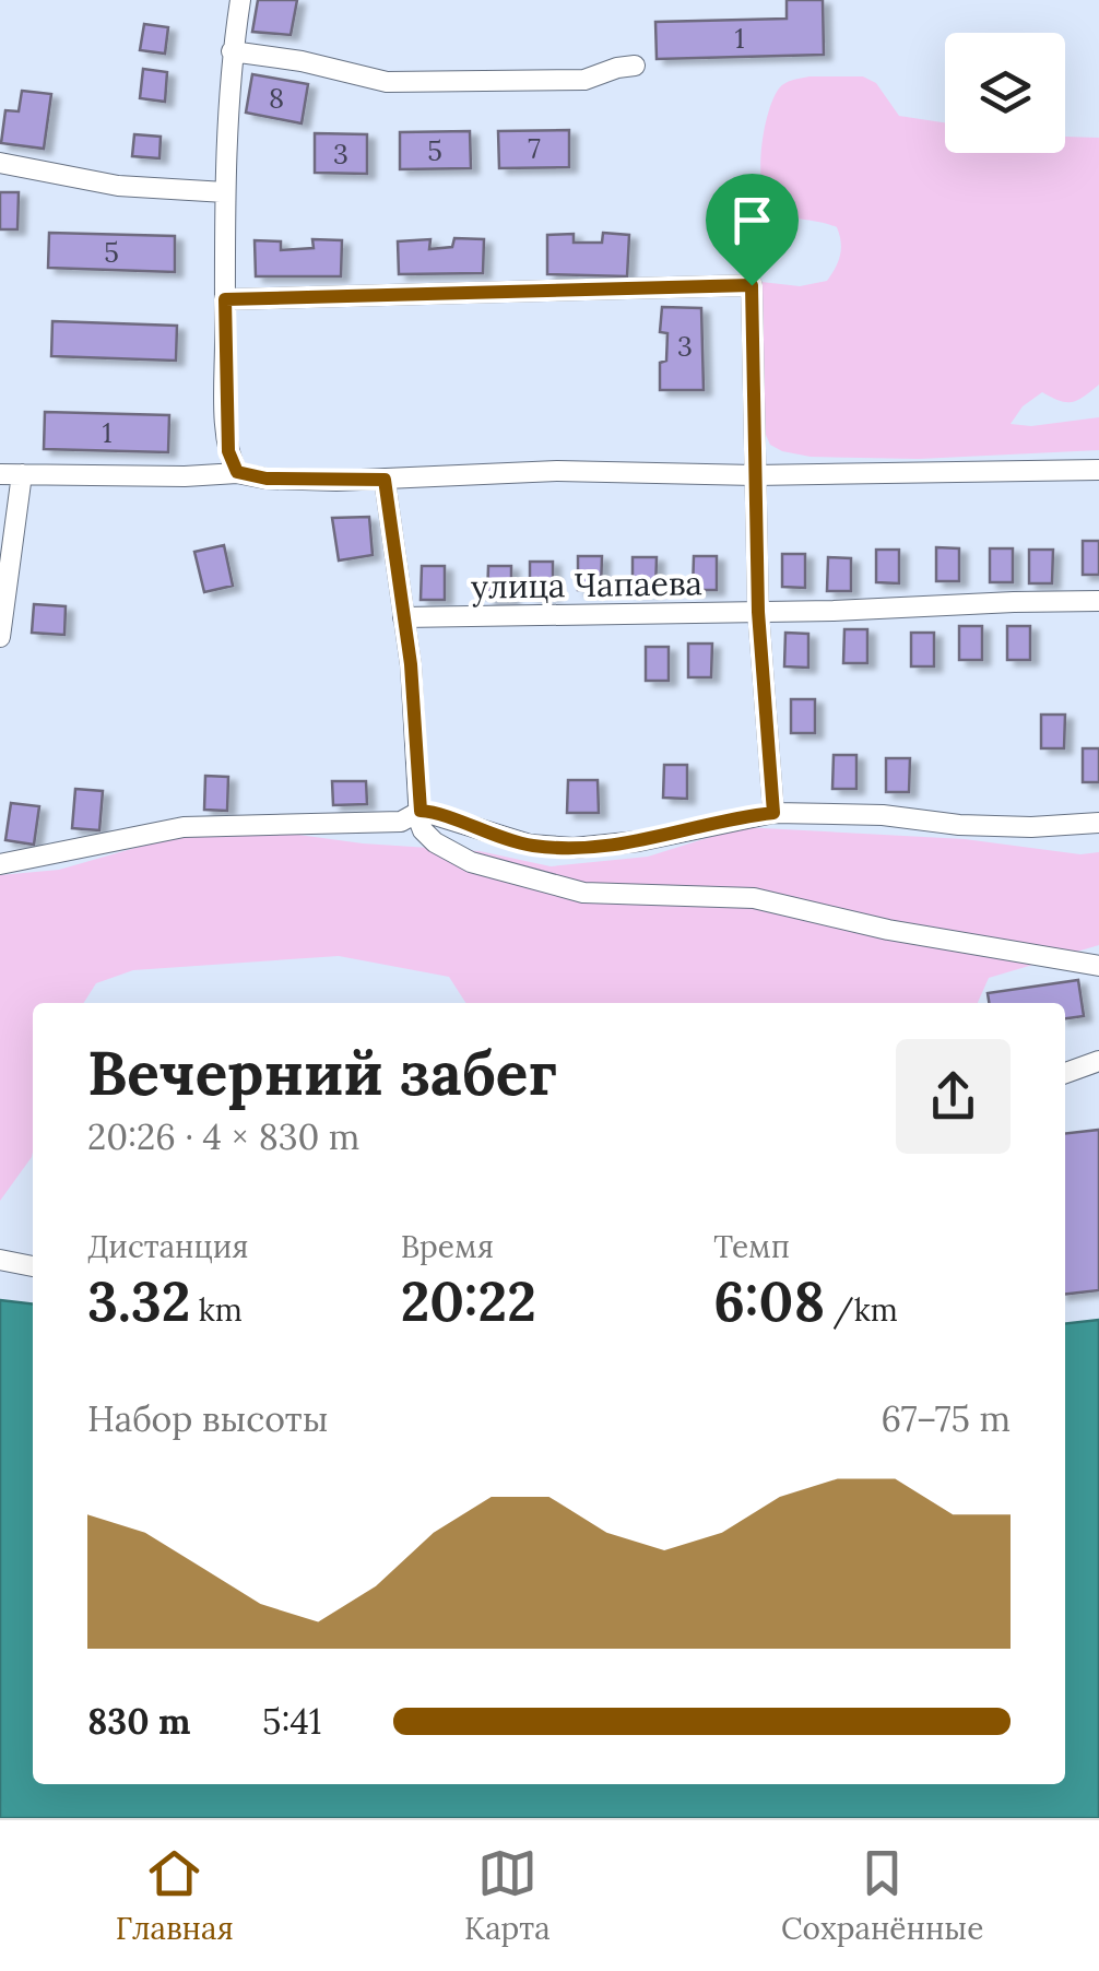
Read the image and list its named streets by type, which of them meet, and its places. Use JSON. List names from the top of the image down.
{
  "streets": {
    "street": ["улица Чапаева"]
  },
  "house_numbers": [
    "1",
    "8",
    "7",
    "5",
    "3",
    "5",
    "3",
    "1"
  ],
  "page": {
    "heading": ["Вечерний забег", "20:26 · 4 × 830 m"],
    "stats": [
      ["Дистанция", "3.32 km"],
      ["Время", "20:22"],
      ["Темп", "6:08 /km"]
    ],
    "chart": ["Набор высоты", "67–75 m"],
    "list": [
      {
        "name": "830 m",
        "note": "5:41"
      }
    ],
    "tabs": ["Главная", "Карта", "Сохранённые"]
  }
}
